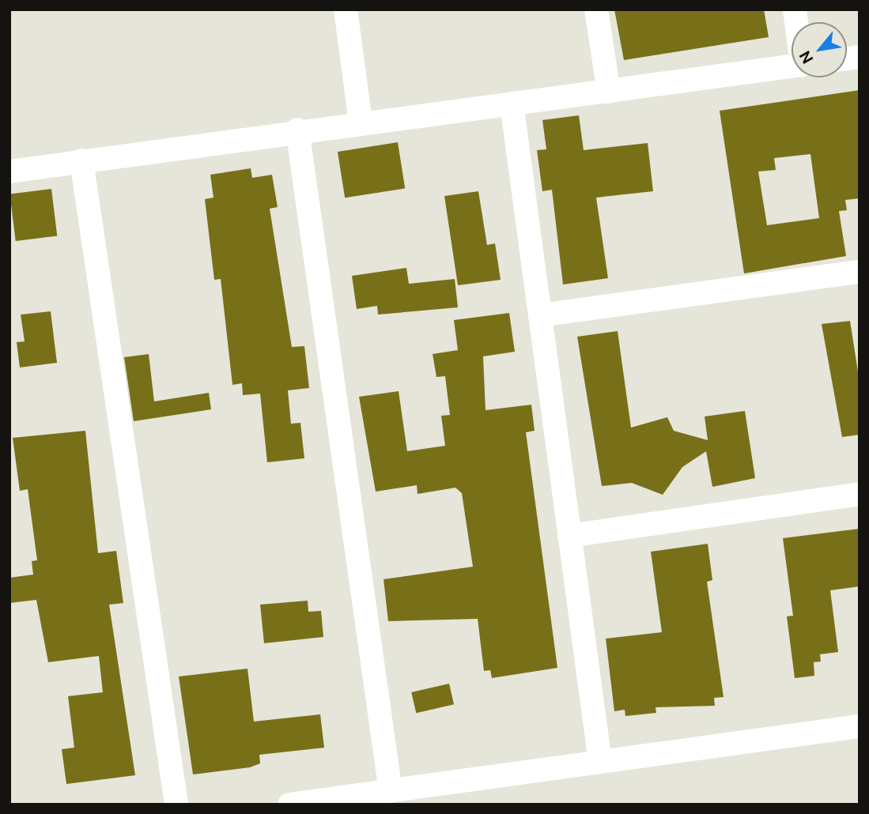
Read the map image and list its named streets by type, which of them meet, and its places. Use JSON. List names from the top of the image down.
{
  "north": "bottom left"
}
